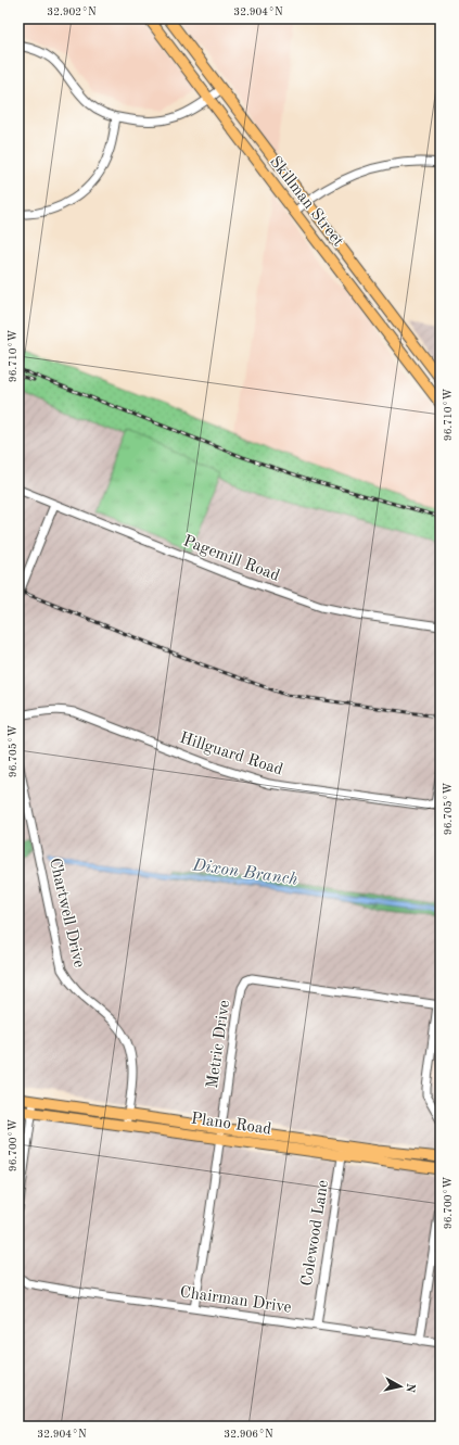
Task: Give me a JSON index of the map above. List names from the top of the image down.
{
  "streets": {
    "main road": ["Skillman Street", "Plano Road"],
    "street": [
      "Pagemill Road",
      "Hillguard Road",
      "Chartwell Drive",
      "Metric Drive",
      "Colewood Lane",
      "Chairman Drive"
    ]
  },
  "crossings": [
    ["Chartwell Drive", "Plano Road"],
    ["Metric Drive", "Plano Road"],
    ["Metric Drive", "Chairman Drive"],
    ["Plano Road", "Colewood Lane"],
    ["Colewood Lane", "Chairman Drive"]
  ],
  "water": ["Dixon Branch"],
  "north": "right",
  "coordinates": [
    "32.902°N",
    "32.904°N",
    "96.710°W",
    "96.705°W",
    "96.700°W",
    "32.906°N"
  ]
}
